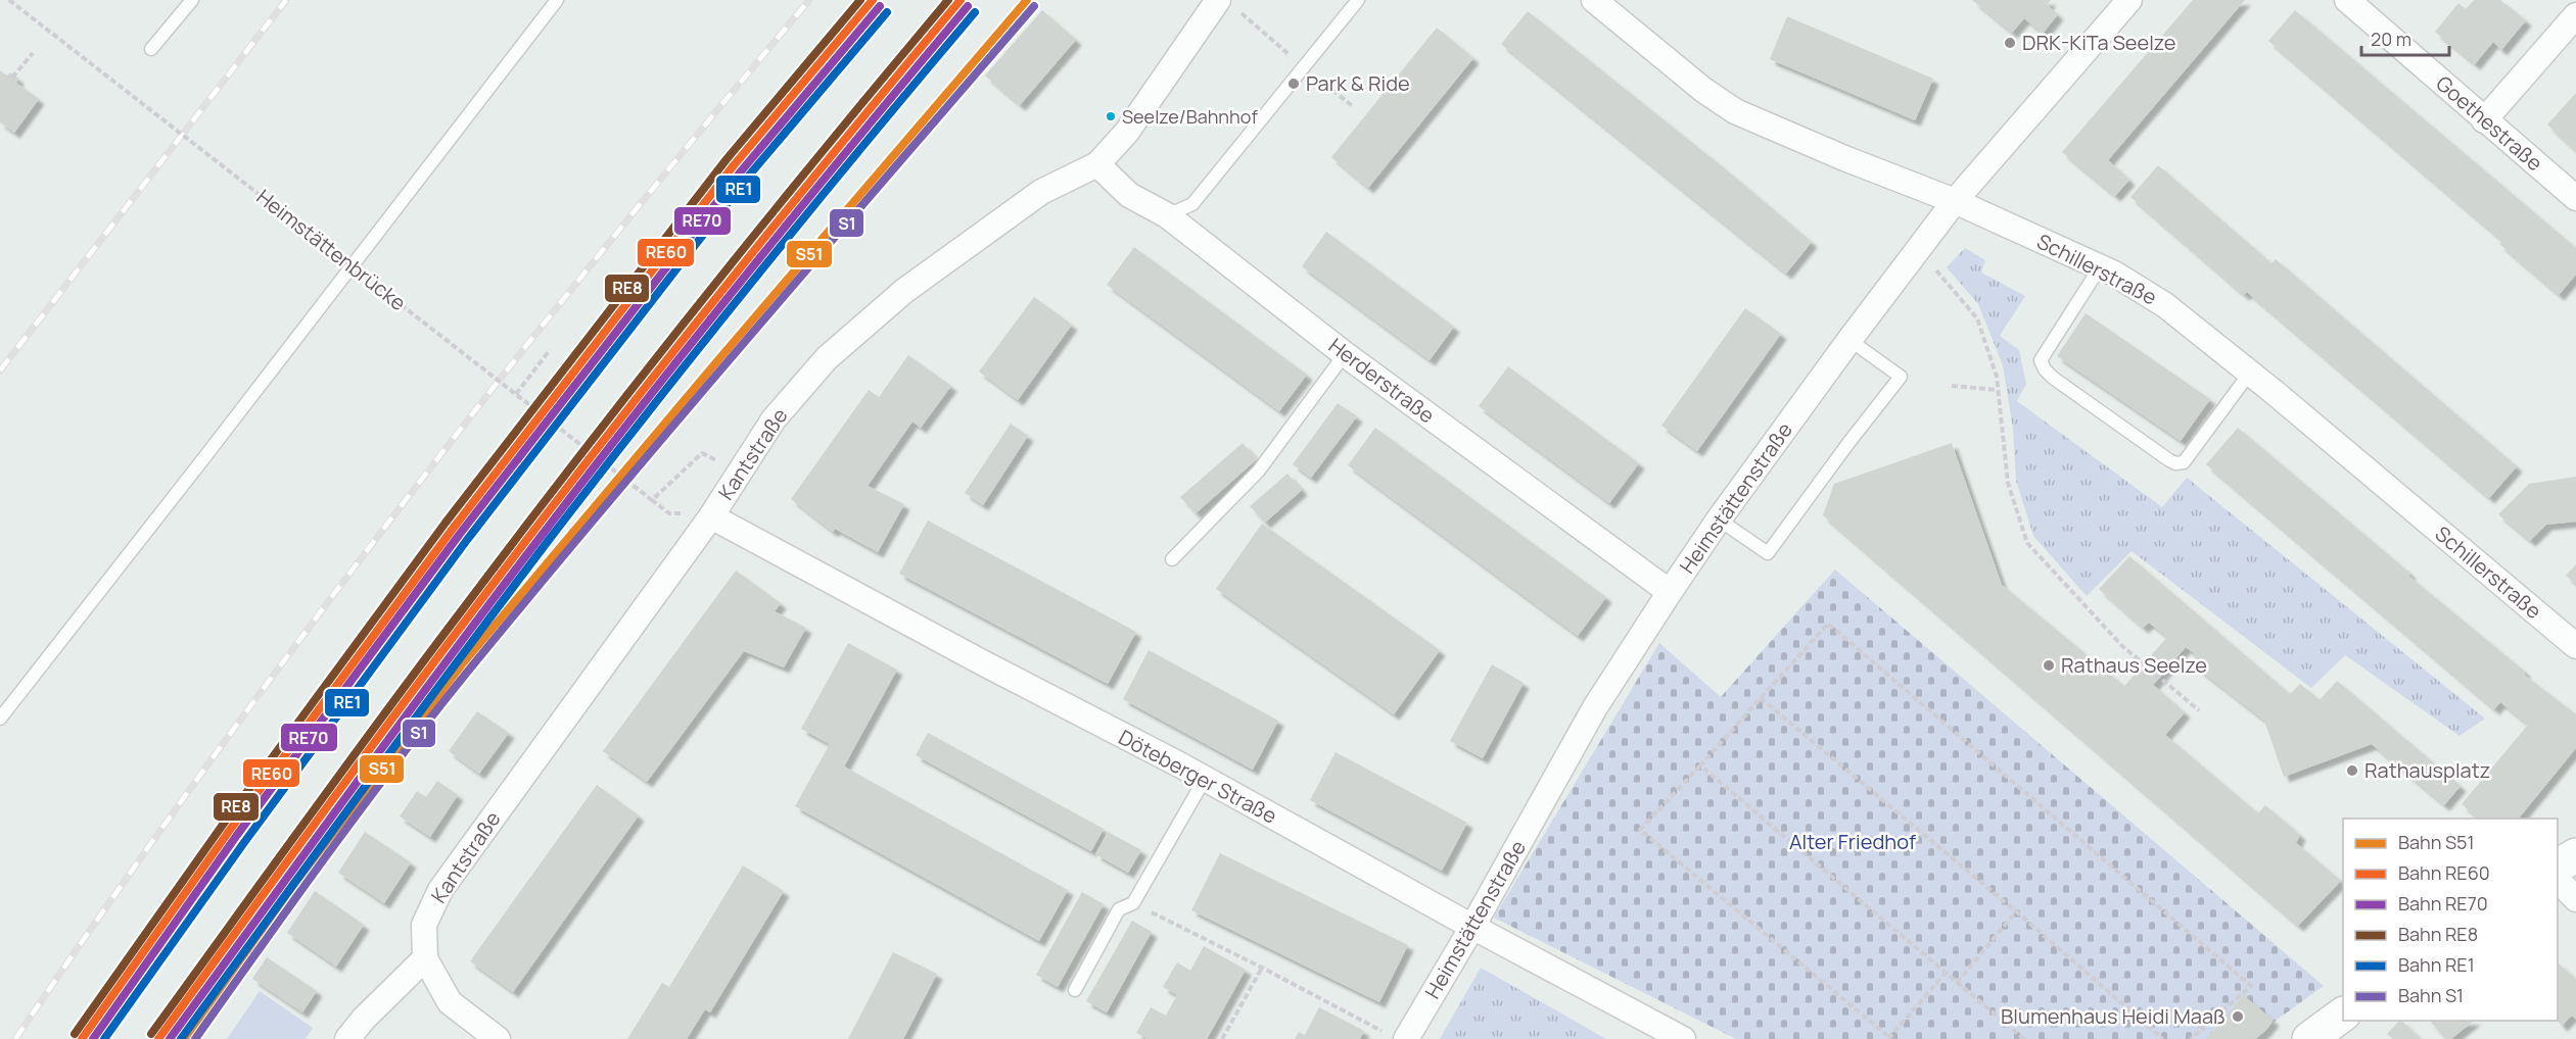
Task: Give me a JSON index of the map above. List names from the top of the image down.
{
  "streets": {
    "street": [
      "Goethestraße",
      "Schillerstraße",
      "Herderstraße",
      "Kantstraße",
      "Heimstättenstraße",
      "Döteberger Straße"
    ],
    "path": ["Heimstättenbrücke"]
  },
  "crossings": [
    ["Schillerstraße", "Heimstättenstraße"],
    ["Herderstraße", "Kantstraße"],
    ["Herderstraße", "Heimstättenstraße"],
    ["Kantstraße", "Döteberger Straße"],
    ["Heimstättenstraße", "Döteberger Straße"]
  ],
  "parks": ["Alter Friedhof"],
  "places": [
    "DRK-KiTa Seelze",
    "Park & Ride",
    "Seelze/Bahnhof",
    "Rathaus Seelze",
    "Rathausplatz",
    "Blumenhaus Heidi Maaß"
  ],
  "lines": [
    "rail line S51",
    "rail line RE60",
    "rail line RE8",
    "rail line RE70",
    "rail line S1",
    "rail line RE1"
  ],
  "legend": [
    "Bahn S51",
    "Bahn RE60",
    "Bahn RE70",
    "Bahn RE8",
    "Bahn RE1",
    "Bahn S1"
  ],
  "scale_bar": "20 m"
}
